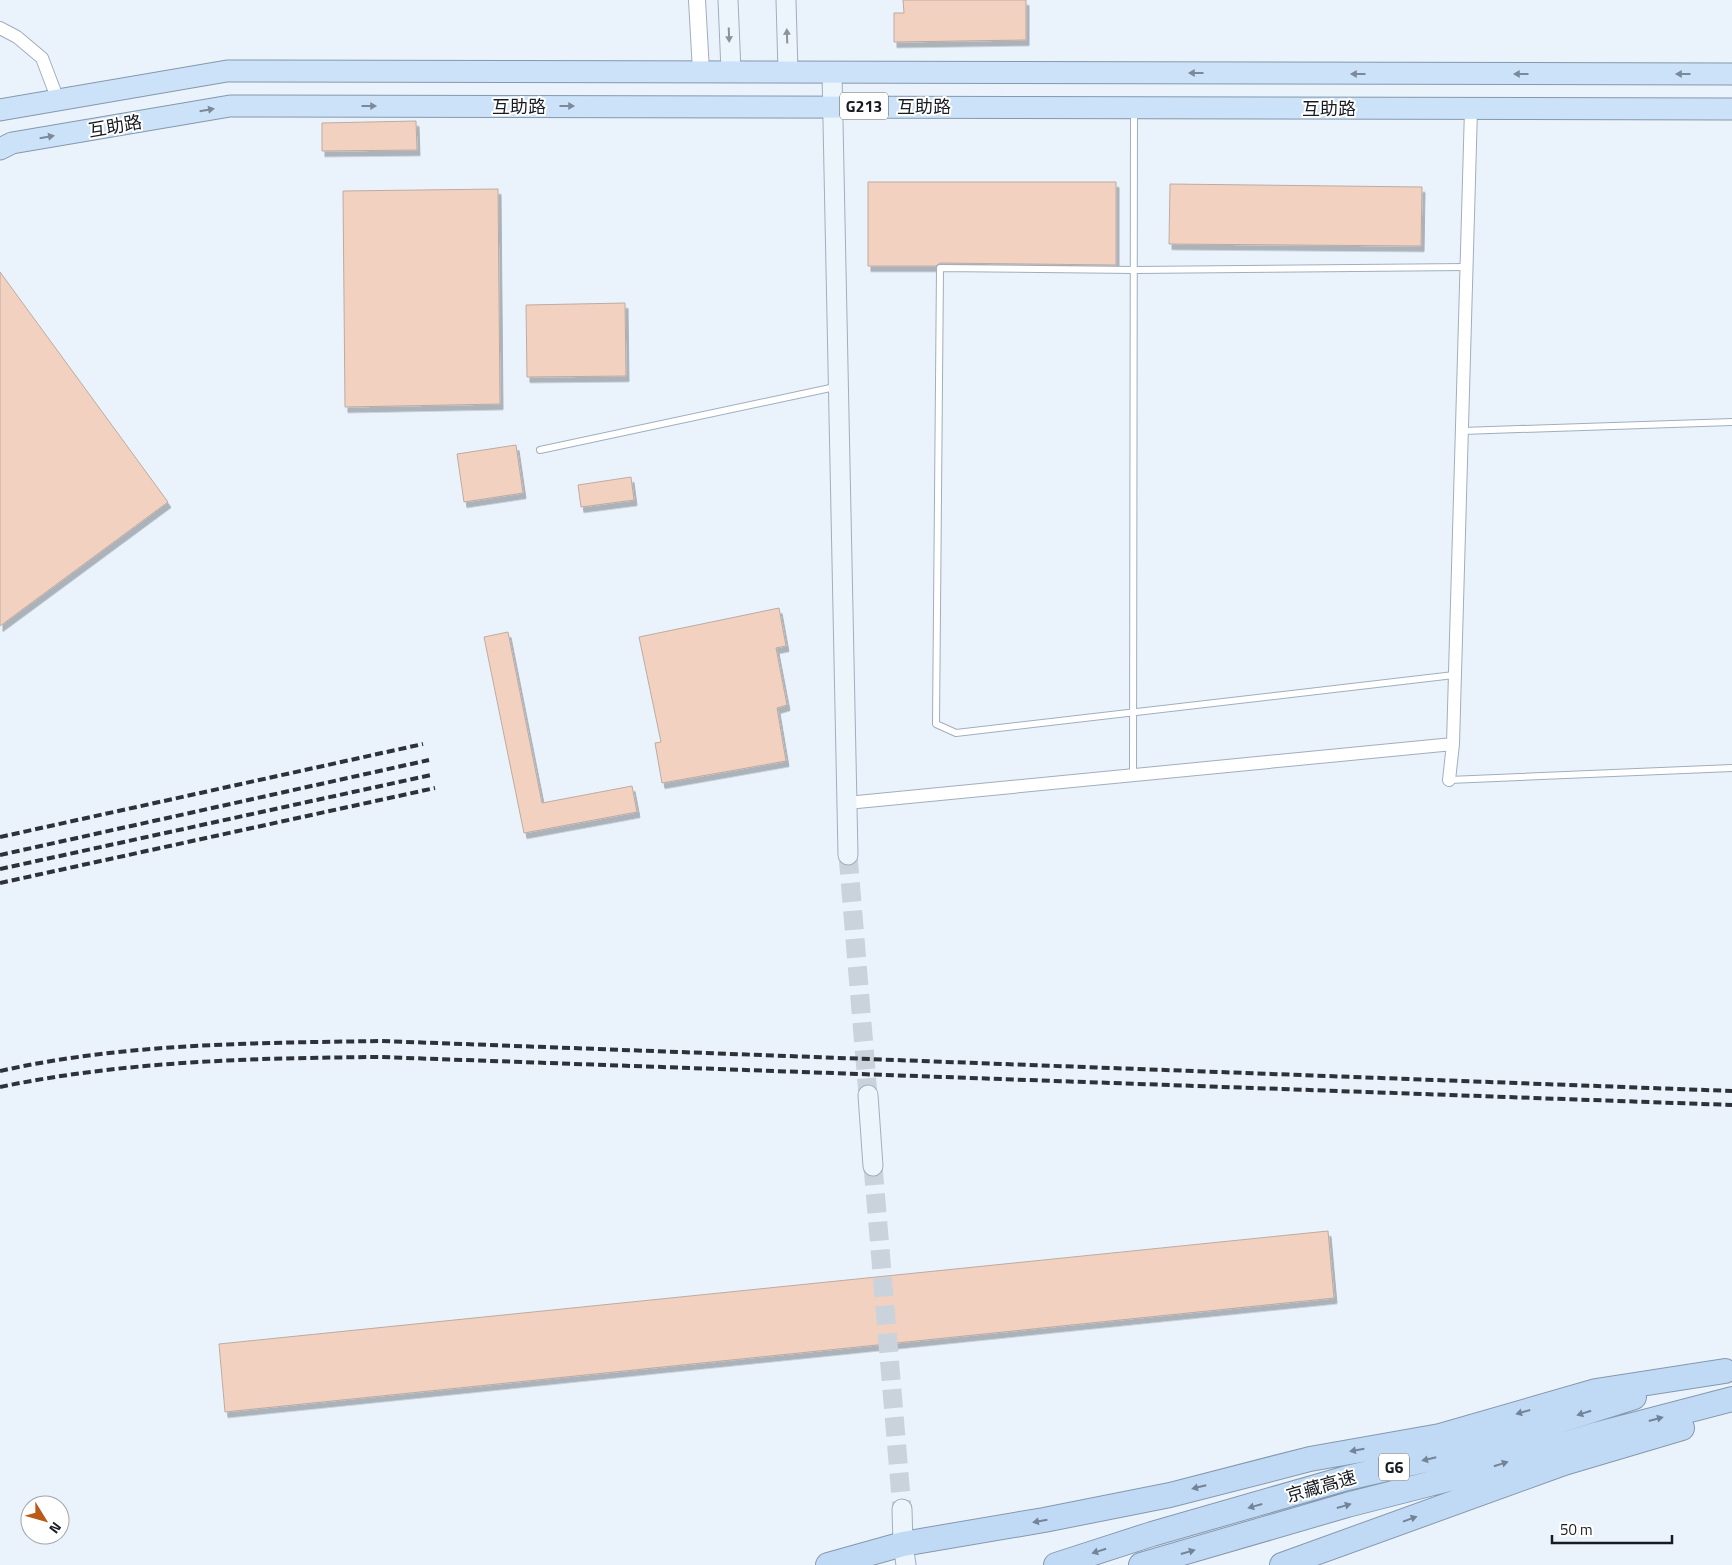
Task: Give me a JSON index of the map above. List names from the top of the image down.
{
  "streets": {
    "highway": [
      "互助路",
      "G213",
      "G6",
      "京藏高速"
    ]
  },
  "scale_bar": "50 m",
  "north": "bottom right"
}
